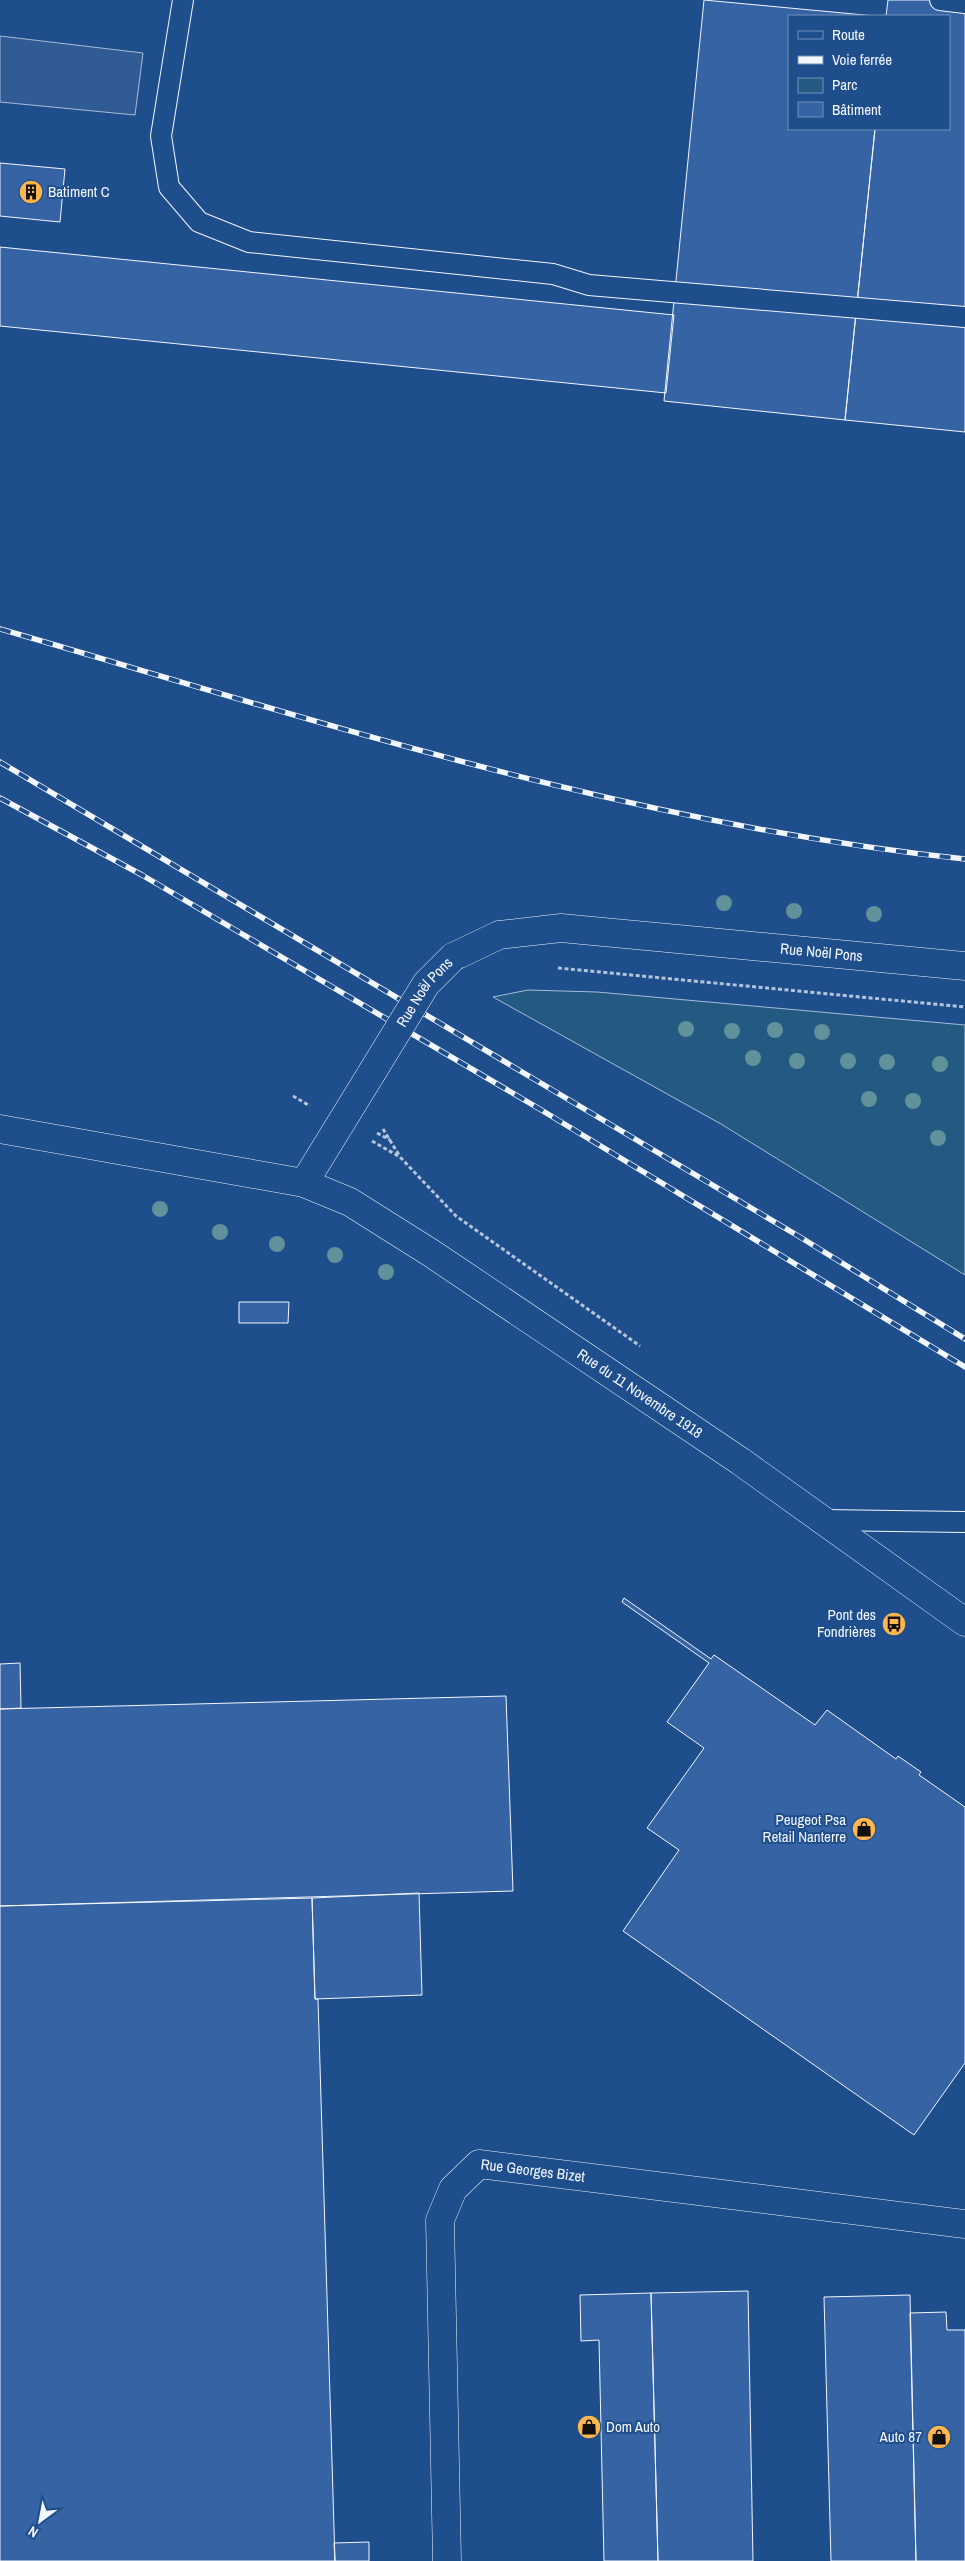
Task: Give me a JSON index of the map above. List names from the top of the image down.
{
  "streets": {
    "street": ["Rue Noël Pons", "Rue du 11 Novembre 1918", "Rue Georges Bizet"]
  },
  "crossings": [
    ["Rue Noël Pons", "Rue du 11 Novembre 1918"]
  ],
  "places": {
    "building": ["Batiment C"],
    "bus stop": ["Pont des Fondrières"],
    "shop": ["Peugeot Psa Retail Nanterre", "Dom Auto", "Auto 87"]
  },
  "legend": [
    "Route",
    "Voie ferrée",
    "Parc",
    "Bâtiment"
  ],
  "north": "bottom left"
}
